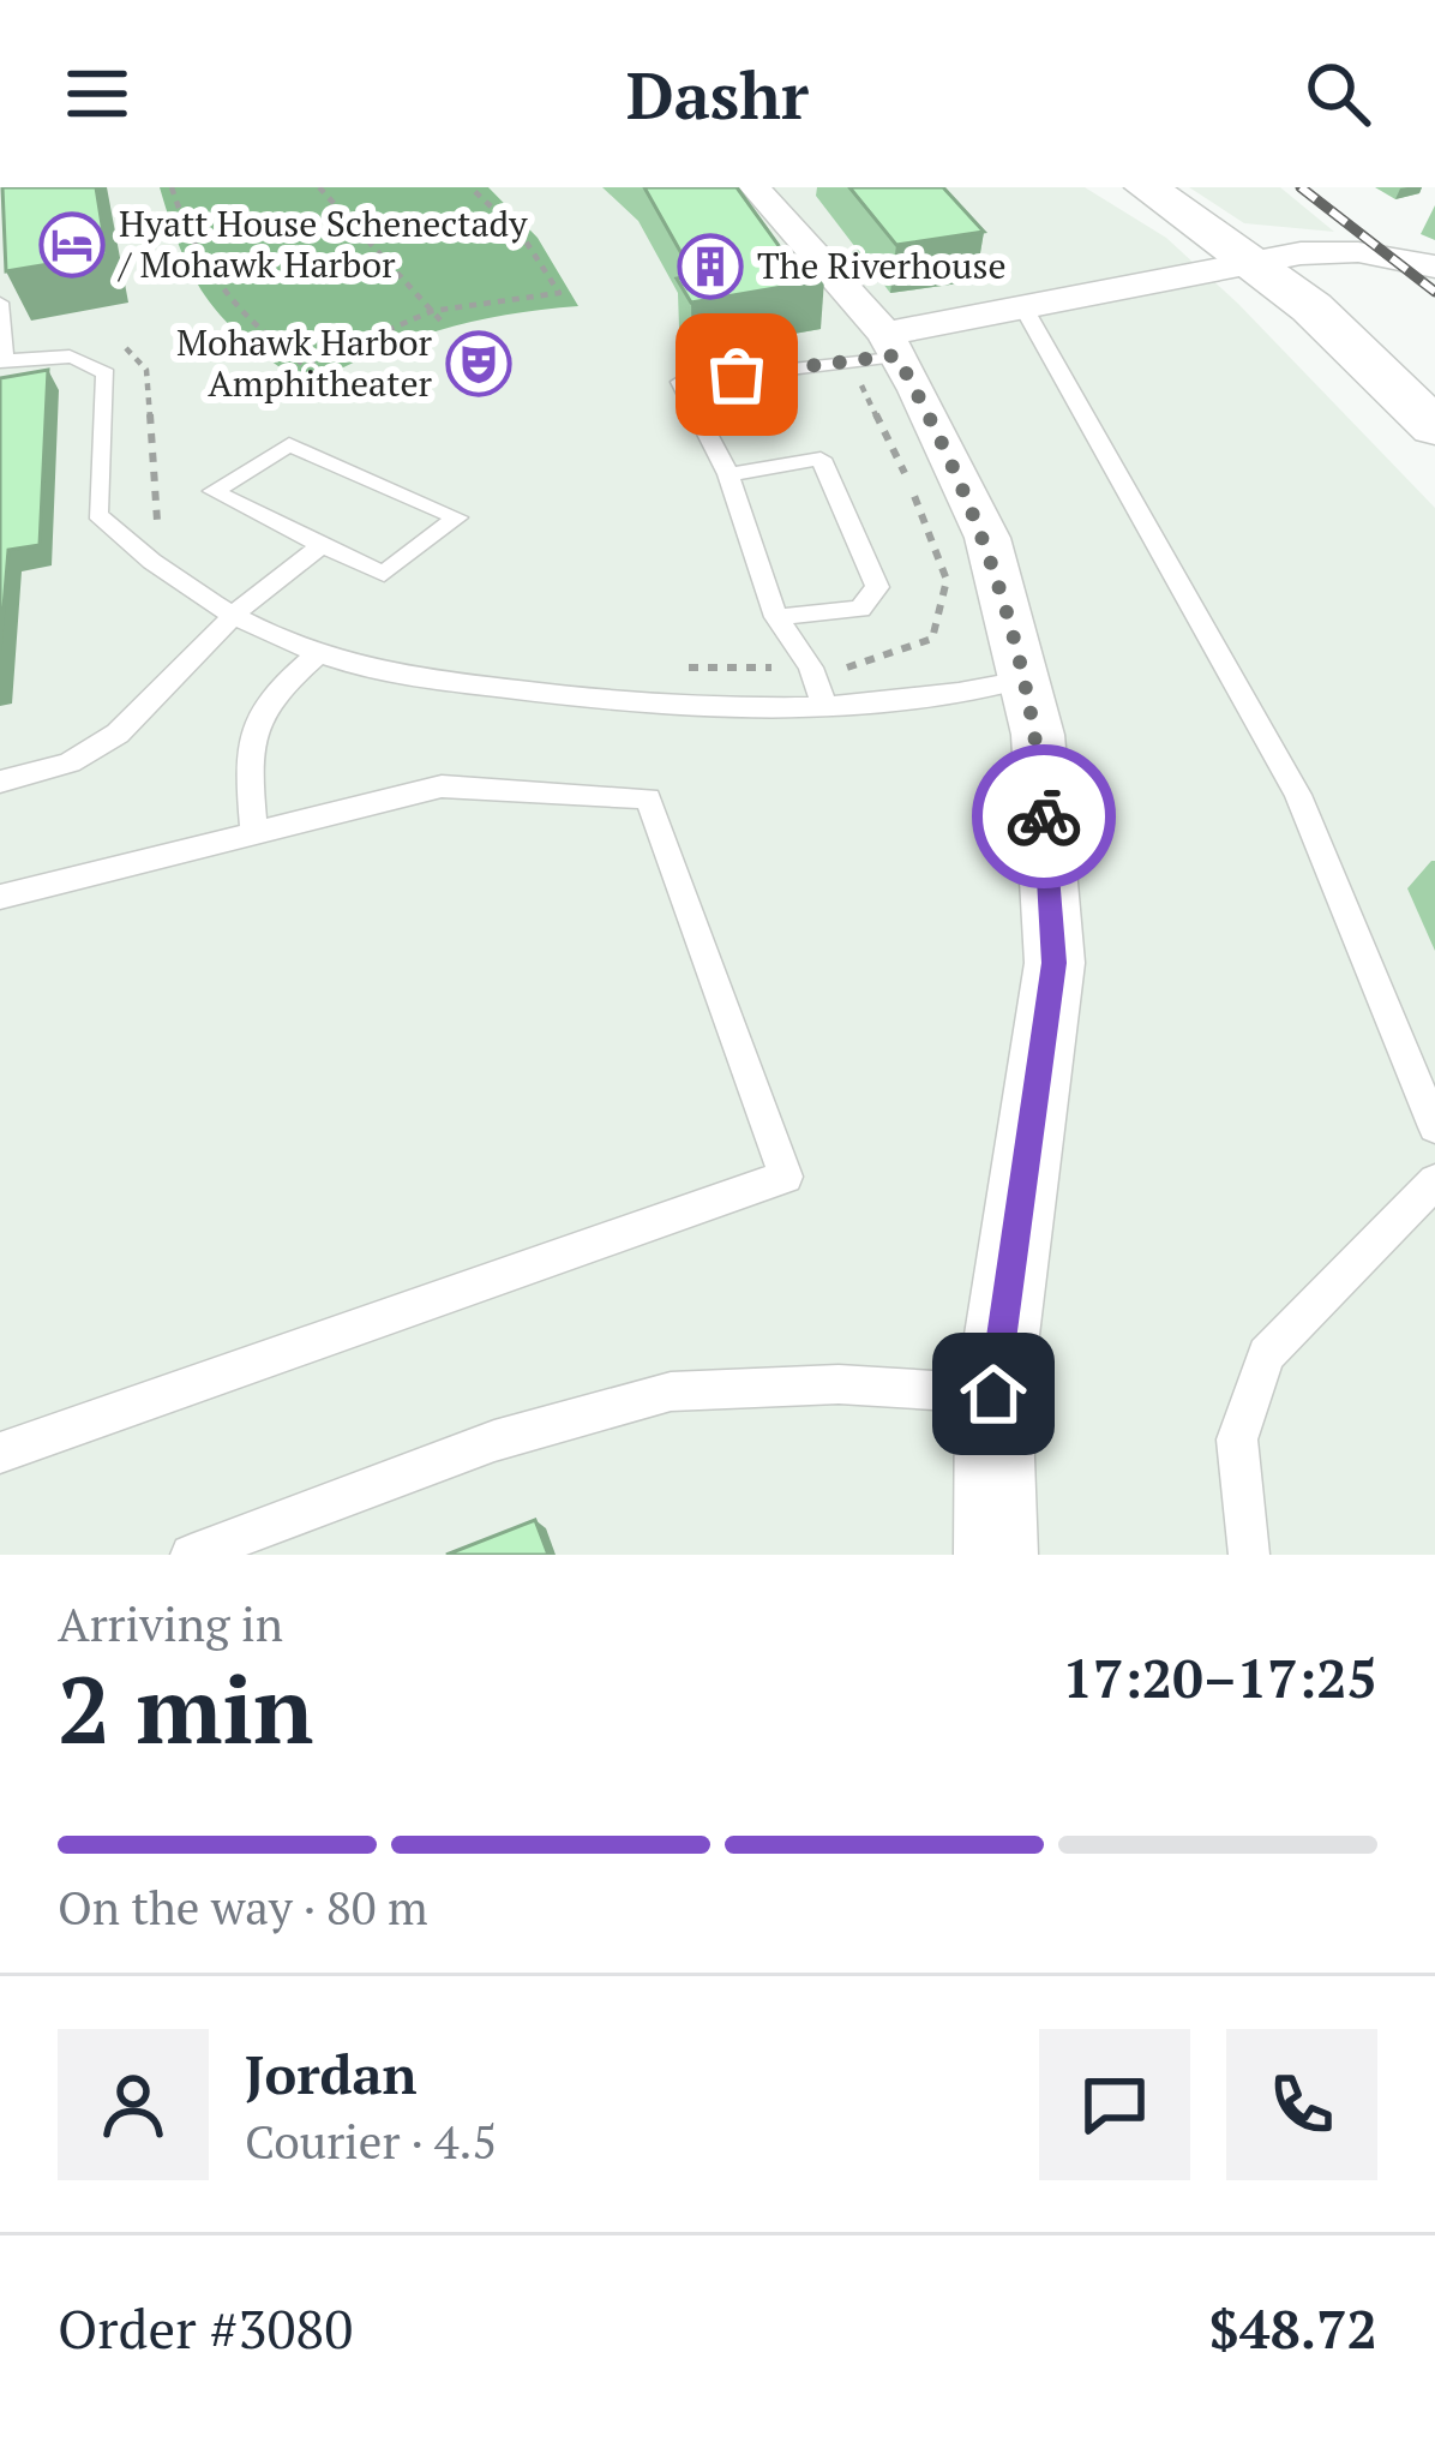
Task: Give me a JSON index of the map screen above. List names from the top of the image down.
{
  "places": {
    "hotel": ["Hyatt House Schenectady / Mohawk Harbor"],
    "building": ["The Riverhouse"],
    "theatre": ["Mohawk Harbor Amphitheater"]
  },
  "page": {
    "header": "Dashr",
    "heading": ["2 min", "Arriving in", "17:20–17:25"],
    "panel": [
      "Jordan",
      "Courier · 4.5",
      "Order #3080",
      "$48.72"
    ],
    "bar": "On the way · 80 m"
  }
}
